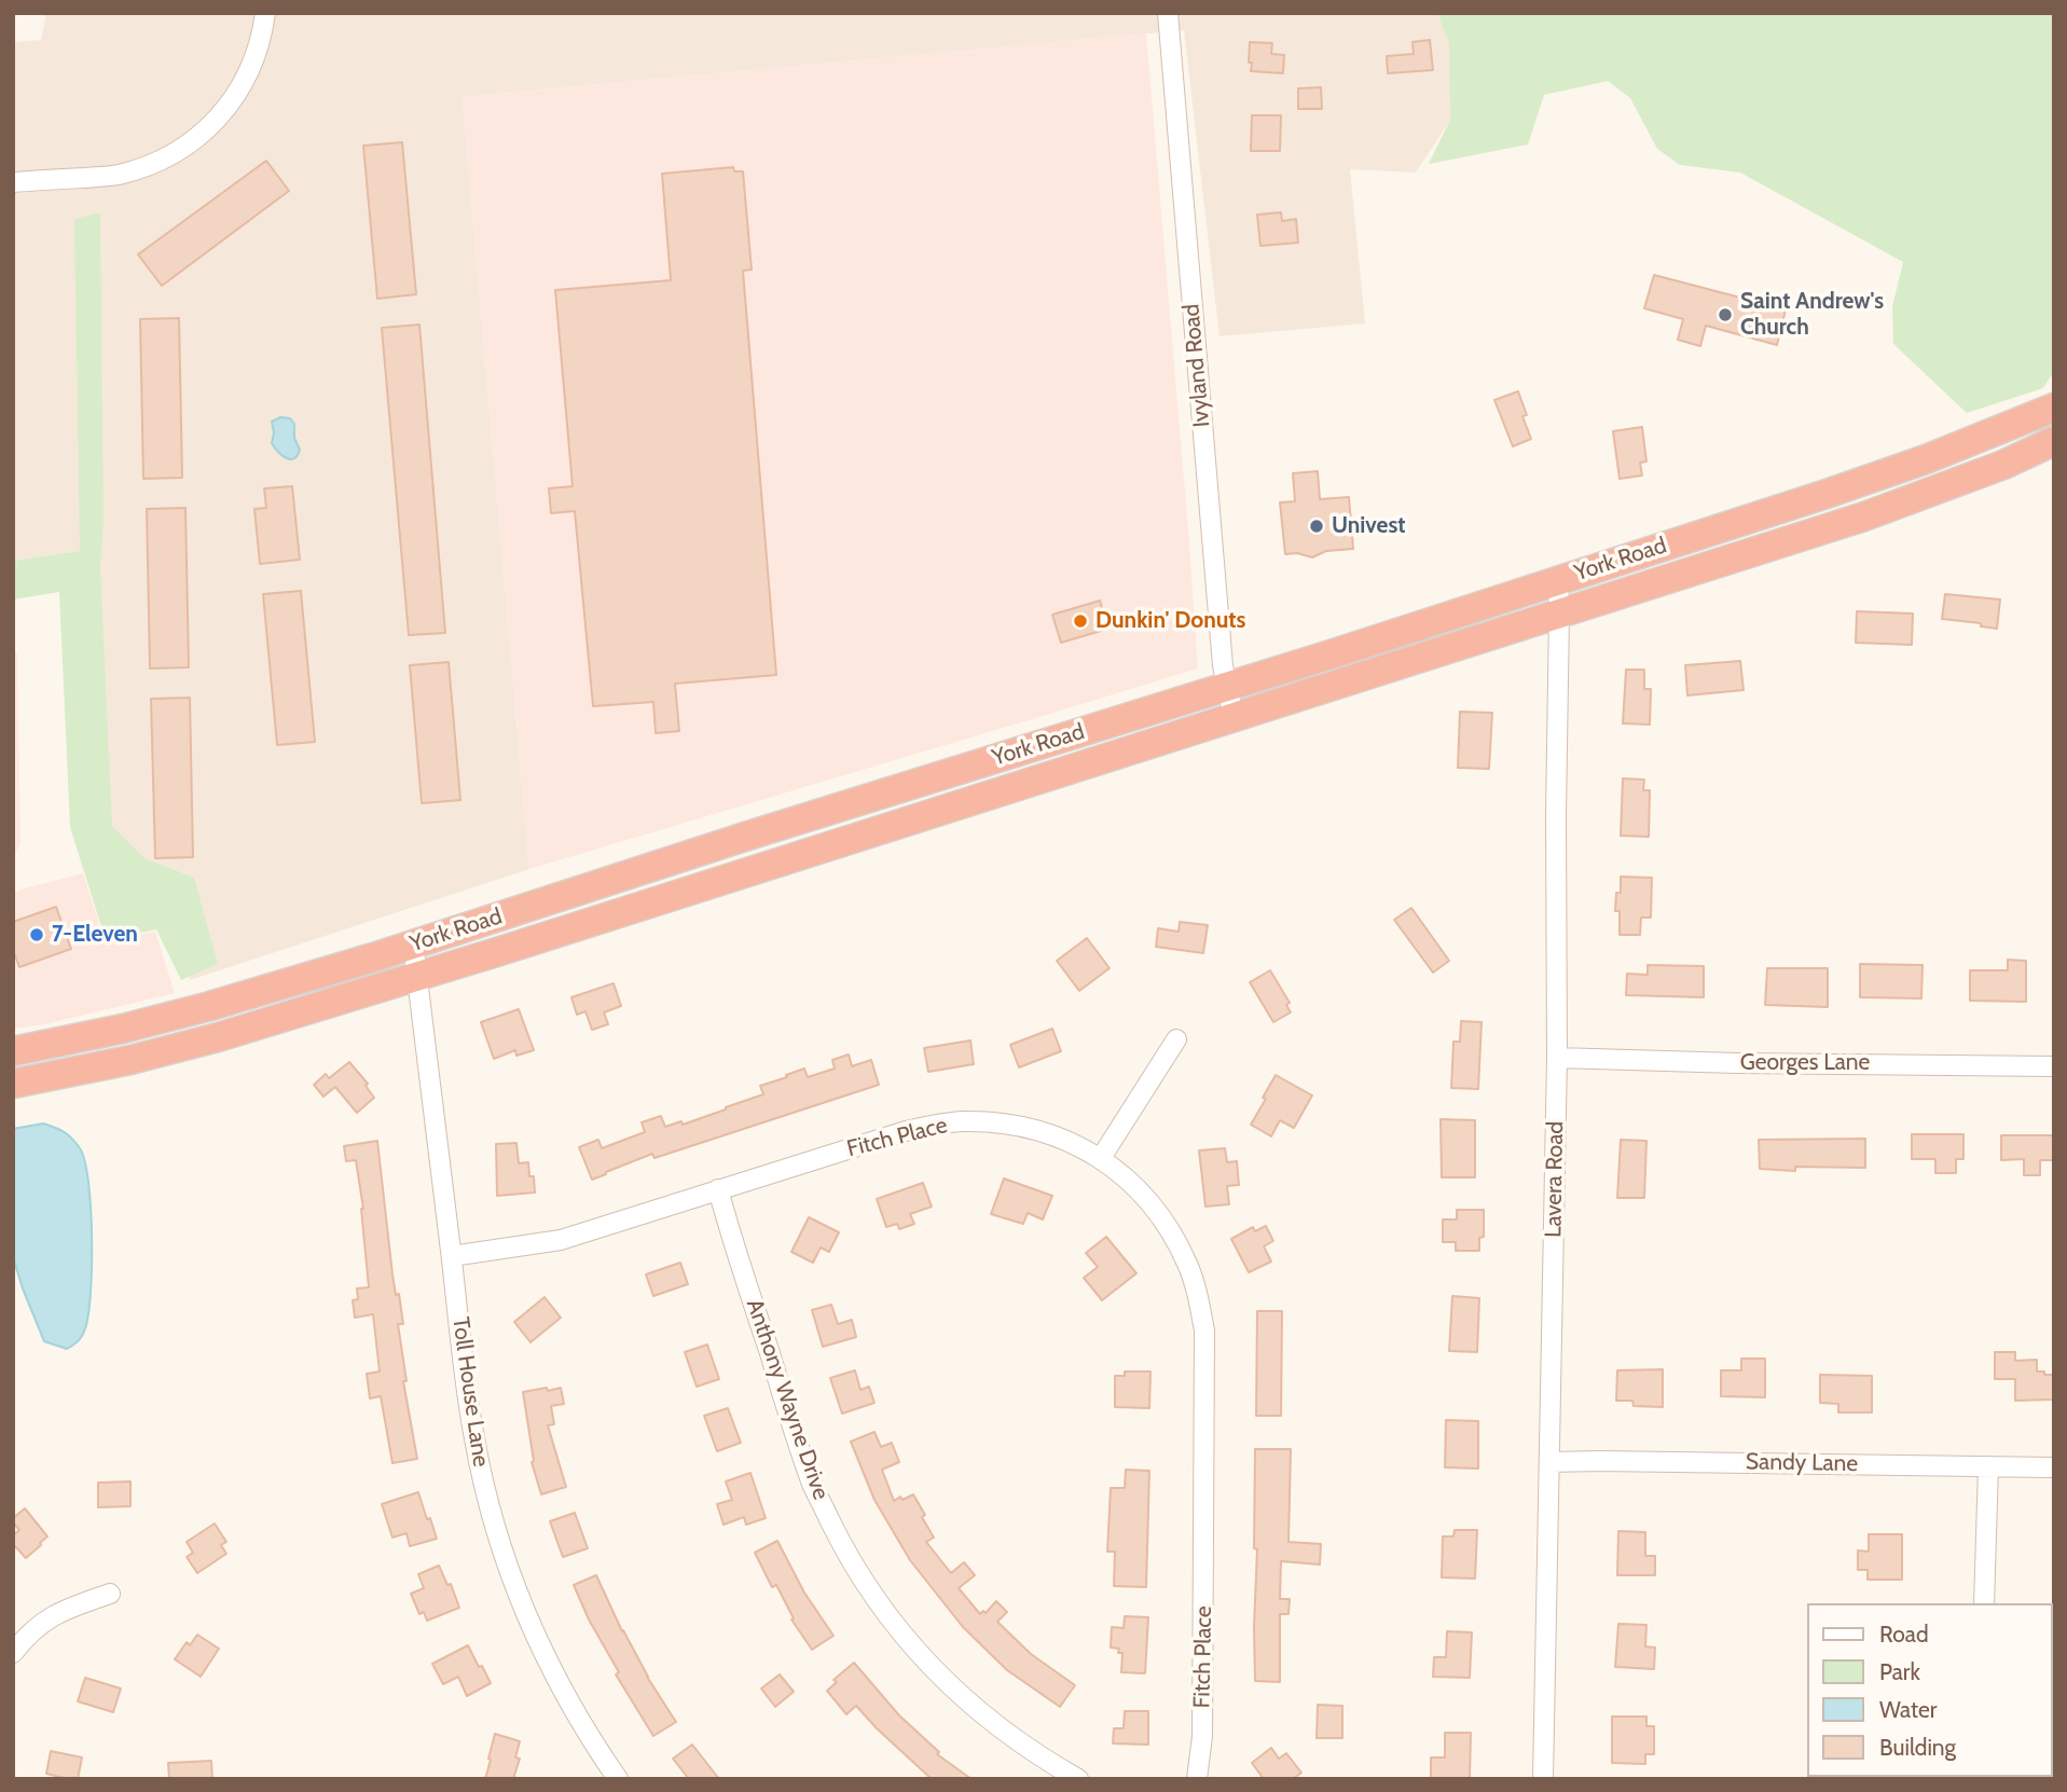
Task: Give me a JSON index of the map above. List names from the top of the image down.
{
  "streets": {
    "highway": ["York Road"],
    "street": [
      "Ivyland Road",
      "Georges Lane",
      "Fitch Place",
      "Lavera Road",
      "Toll House Lane",
      "Anthony Wayne Drive",
      "Sandy Lane"
    ]
  },
  "crossings": [
    ["Ivyland Road", "York Road"],
    ["York Road", "Lavera Road"],
    ["York Road", "Toll House Lane"],
    ["Georges Lane", "Lavera Road"],
    ["Fitch Place", "Toll House Lane"],
    ["Fitch Place", "Anthony Wayne Drive"],
    ["Lavera Road", "Sandy Lane"]
  ],
  "places": [
    "Saint Andrew's Church",
    "Univest",
    "Dunkin' Donuts",
    "7-Eleven"
  ],
  "legend": [
    "Road",
    "Park",
    "Water",
    "Building"
  ]
}
